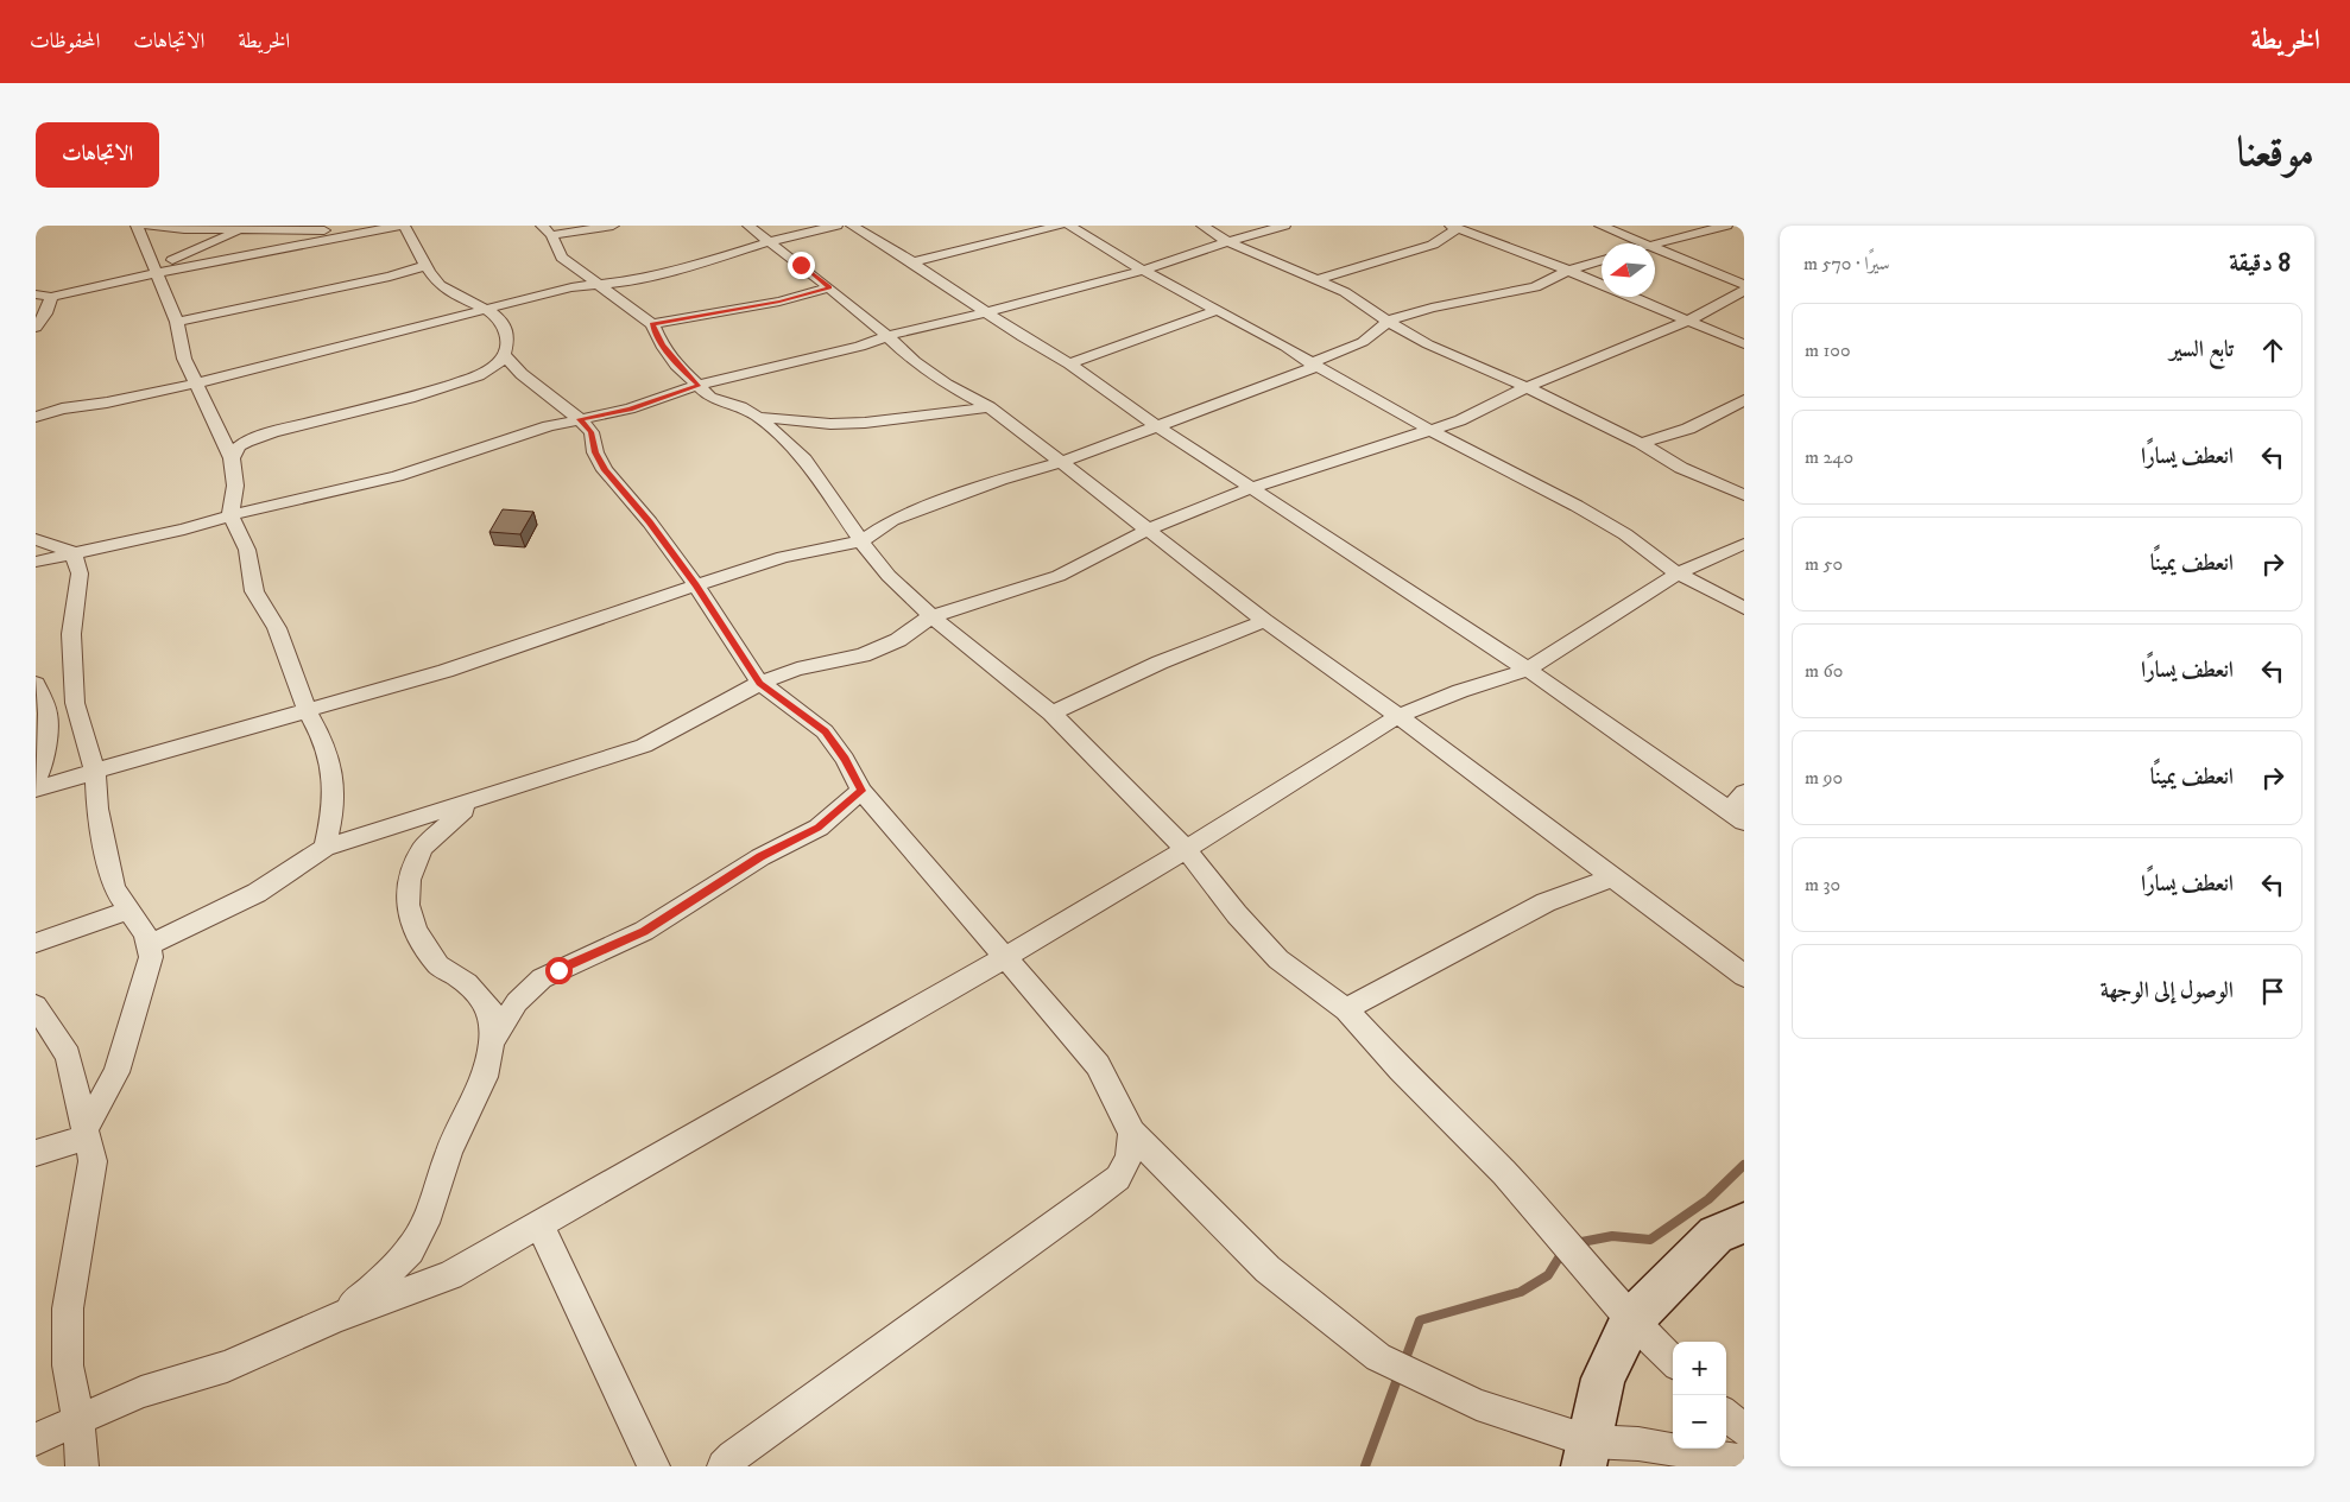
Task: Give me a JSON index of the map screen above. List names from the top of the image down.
{
  "north": "left",
  "page": {
    "header": "الخريطة",
    "nav": ["الخريطة", "الاتجاهات", "المحفوظات"],
    "title": "موقعنا",
    "buttons": "الاتجاهات",
    "heading": ["8 دقيقة", "سيرًا · 570 m"],
    "list": [
      ["تابع السير", "100 m"],
      ["انعطف يسارًا", "240 m"],
      ["انعطف يمينًا", "50 m"],
      ["انعطف يسارًا", "60 m"],
      ["انعطف يمينًا", "90 m"],
      ["انعطف يسارًا", "30 m"],
      "الوصول إلى الوجهة"
    ],
    "map_buttons": ["+", "−"]
  }
}
